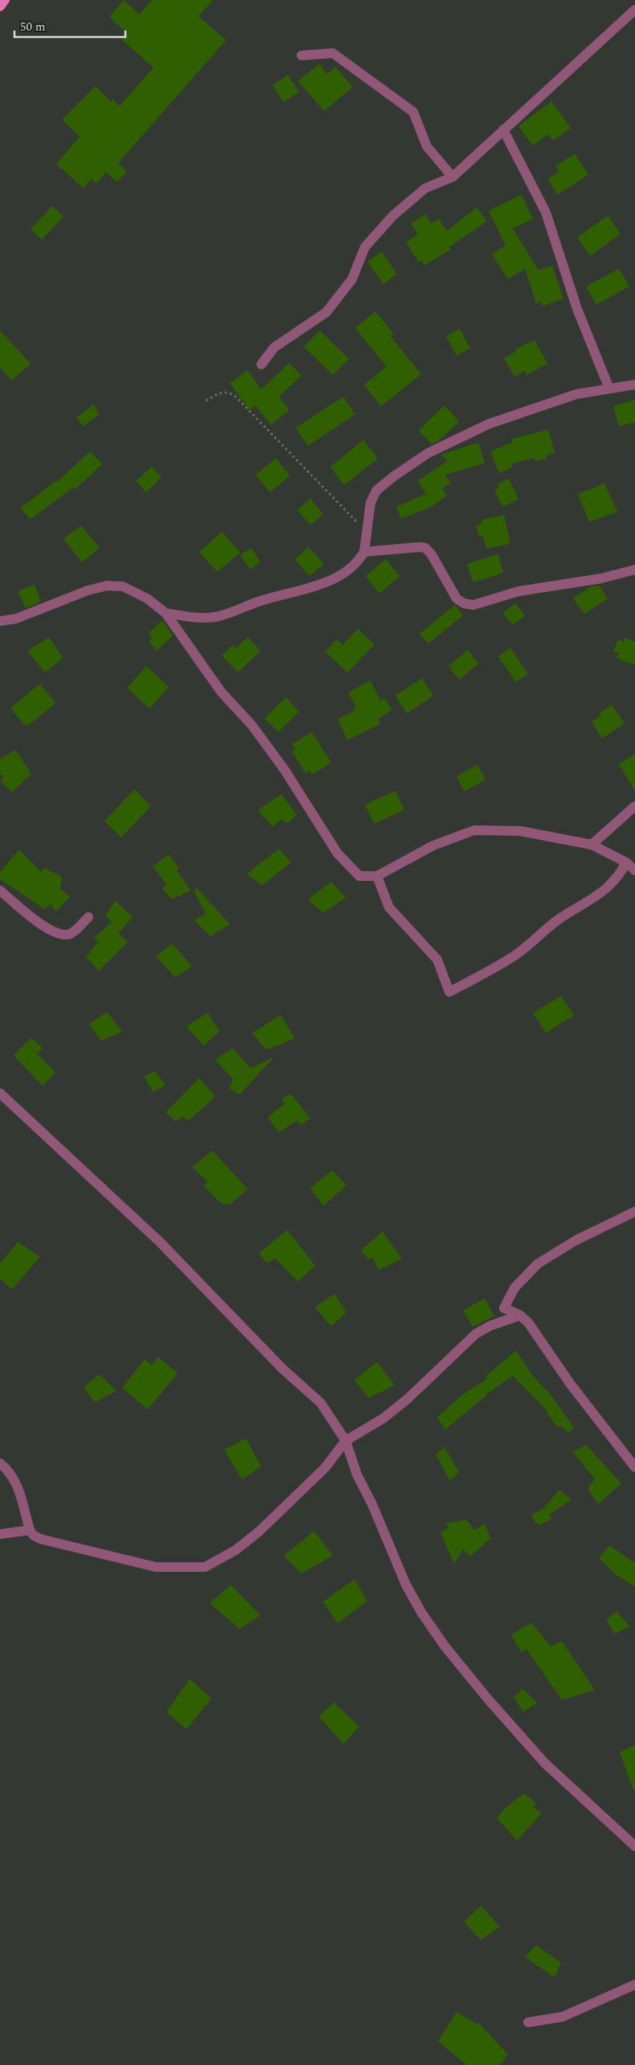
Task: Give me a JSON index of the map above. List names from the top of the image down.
{
  "scale_bar": "50 m"
}
